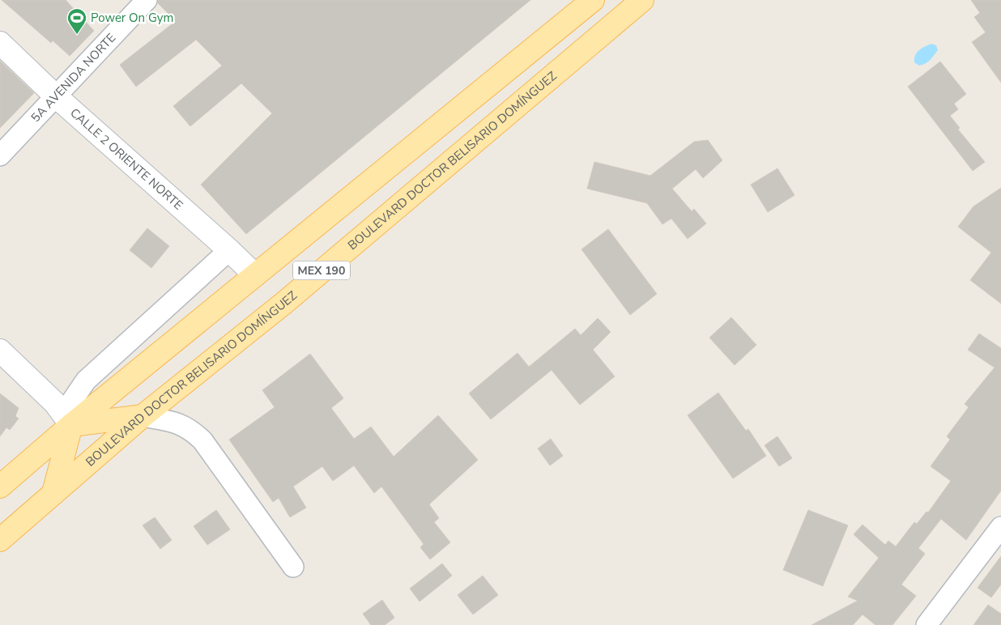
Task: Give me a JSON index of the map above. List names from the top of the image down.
{
  "streets": {
    "main road": ["CALLE 2 ORIENTE NORTE", "BOULEVARD DOCTOR BELISARIO DOMÍNGUEZ", "MEX 190"],
    "street": ["5A AVENIDA NORTE"]
  },
  "crossings": [
    ["5A AVENIDA NORTE", "CALLE 2 ORIENTE NORTE"],
    ["CALLE 2 ORIENTE NORTE", "MEX 190"]
  ],
  "places": {
    "sports": ["Power On Gym"]
  }
}
